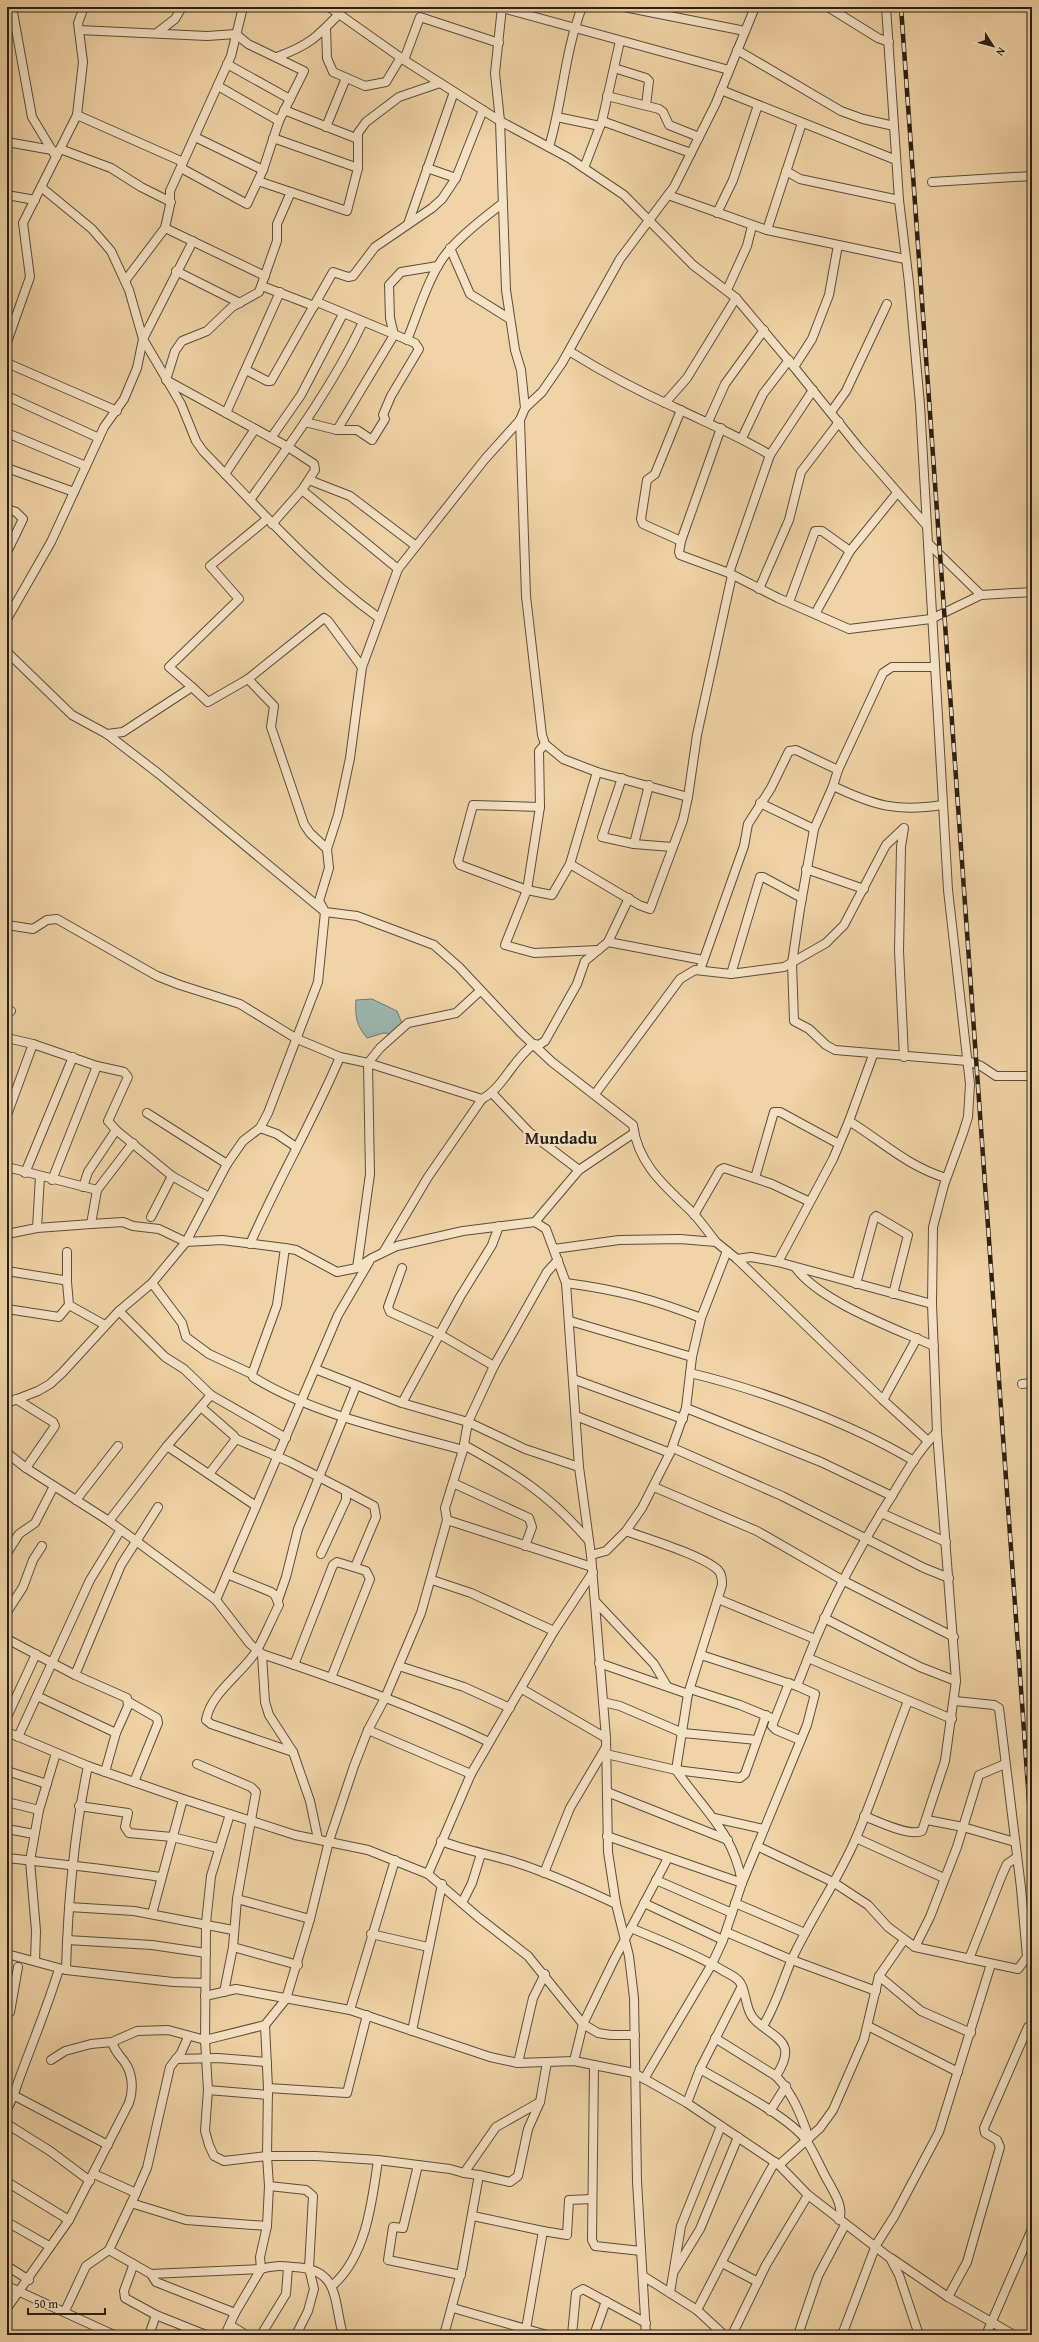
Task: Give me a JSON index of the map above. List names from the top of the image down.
{
  "districts": ["Mundadu"],
  "scale_bar": "50 m",
  "north": "bottom right"
}
